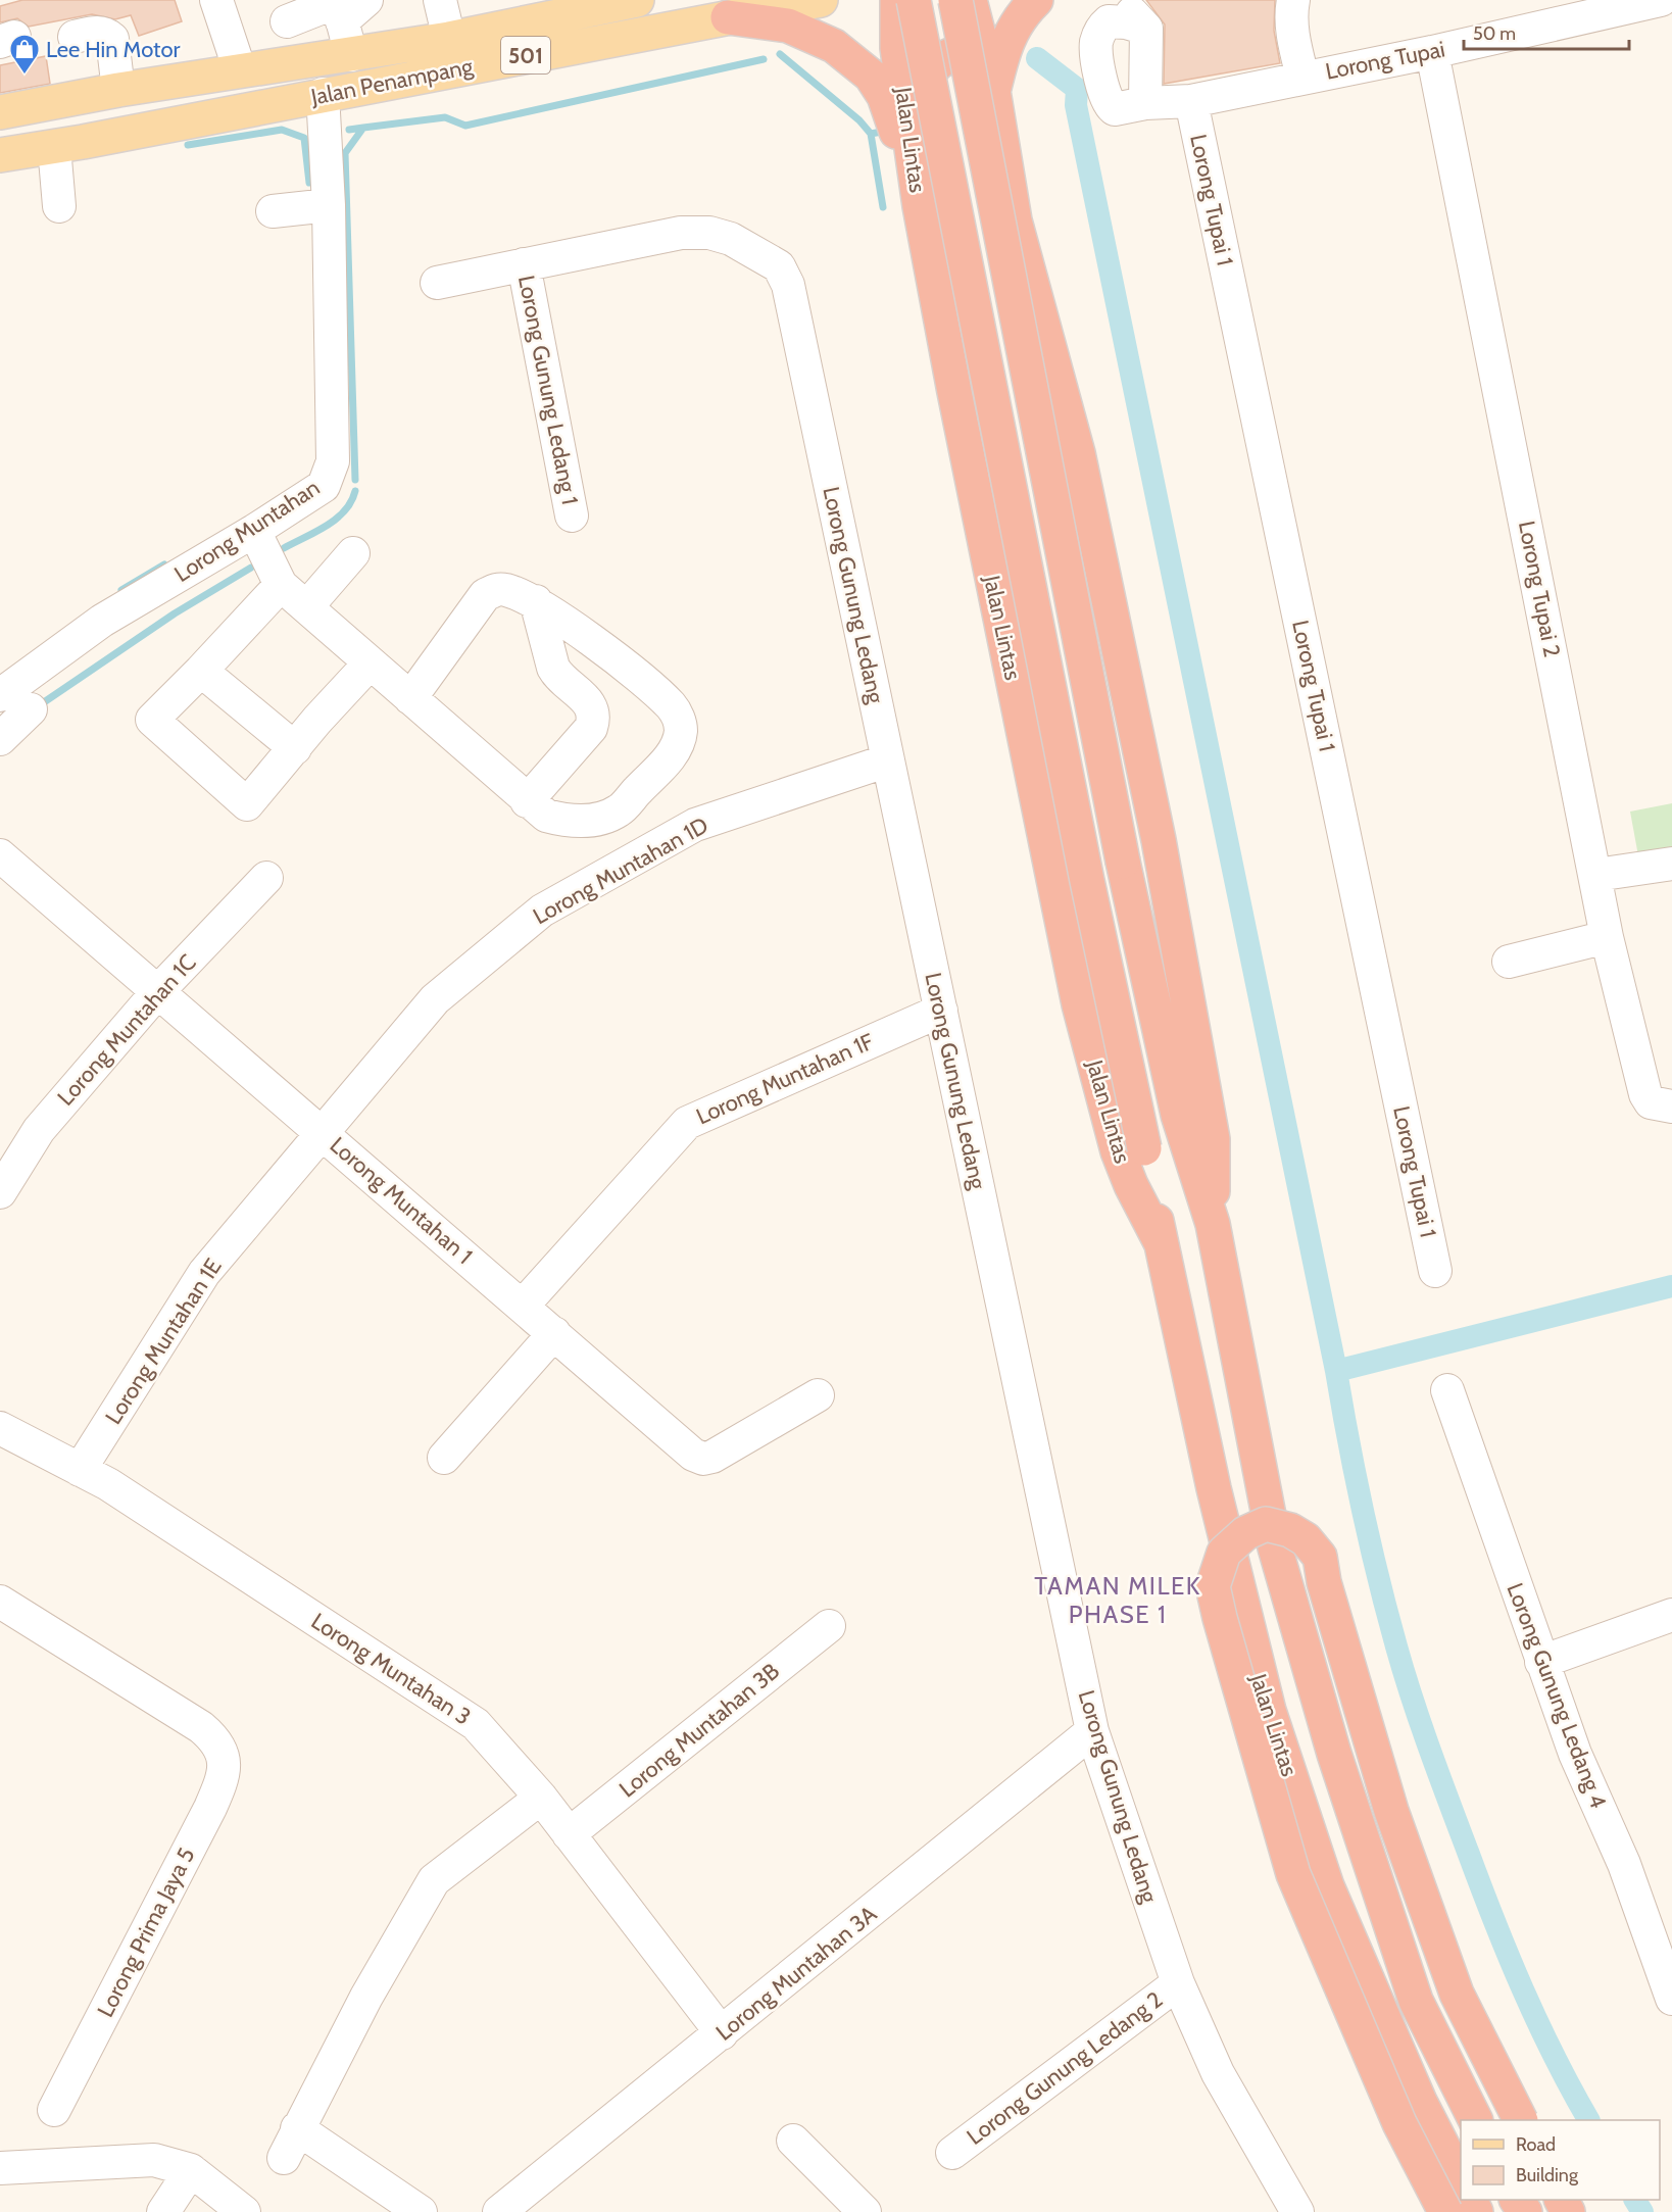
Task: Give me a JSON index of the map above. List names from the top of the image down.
{
  "streets": {
    "highway": ["Jalan Lintas"],
    "main road": ["501", "Jalan Penampang"],
    "street": [
      "Lorong Tupai",
      "Lorong Tupai 1",
      "Lorong Gunung Ledang 1",
      "Lorong Muntahan",
      "Lorong Tupai 2",
      "Lorong Gunung Ledang",
      "Lorong Muntahan 1D",
      "Lorong Muntahan 1C",
      "Lorong Muntahan 1F",
      "Lorong Muntahan 1",
      "Lorong Muntahan 1E",
      "Lorong Muntahan 3",
      "Lorong Gunung Ledang 4",
      "Lorong Muntahan 3B",
      "Lorong Prima Jaya 5",
      "Lorong Muntahan 3A",
      "Lorong Gunung Ledang 2"
    ]
  },
  "crossings": [
    ["Lorong Tupai", "Lorong Tupai 1"],
    ["Lorong Tupai", "Lorong Tupai 2"],
    ["Jalan Penampang", "Lorong Muntahan"],
    ["Lorong Gunung Ledang 1", "Lorong Gunung Ledang"],
    ["Lorong Gunung Ledang", "Lorong Muntahan 1D"],
    ["Lorong Gunung Ledang", "Lorong Muntahan 1F"],
    ["Lorong Gunung Ledang", "Lorong Muntahan 3A"],
    ["Lorong Gunung Ledang", "Lorong Gunung Ledang 2"],
    ["Lorong Muntahan 1D", "Lorong Muntahan 1"],
    ["Lorong Muntahan 1D", "Lorong Muntahan 1E"],
    ["Lorong Muntahan 1C", "Lorong Muntahan 1"],
    ["Lorong Muntahan 1F", "Lorong Muntahan 1"],
    ["Lorong Muntahan 1", "Lorong Muntahan 1E"],
    ["Lorong Muntahan 1E", "Lorong Muntahan 3"],
    ["Lorong Muntahan 3", "Lorong Muntahan 3B"],
    ["Lorong Muntahan 3", "Lorong Muntahan 3A"]
  ],
  "districts": ["TAMAN MILEK PHASE 1"],
  "places": {
    "shop": ["Lee Hin Motor"]
  },
  "legend": ["Road", "Building"],
  "scale_bar": "50 m"
}
